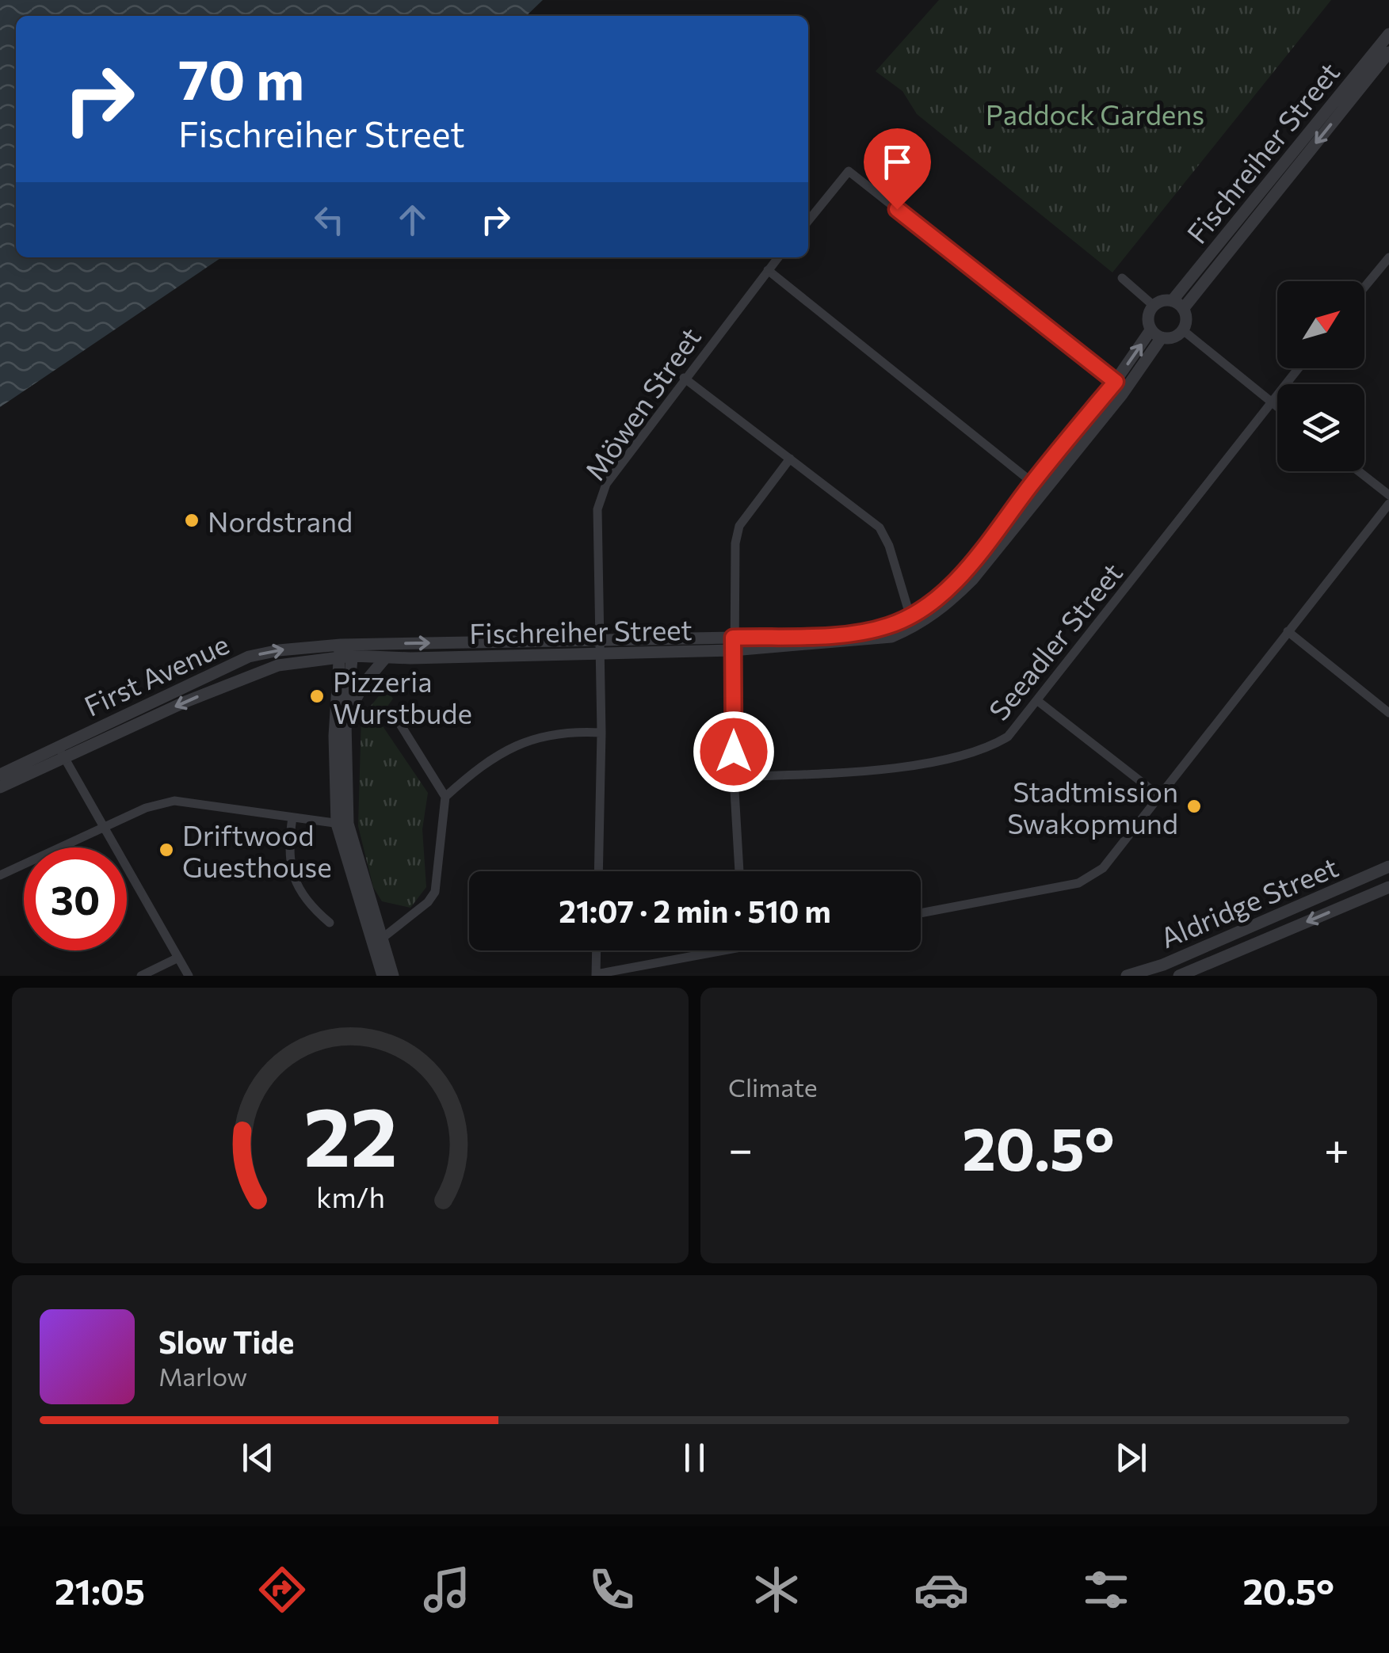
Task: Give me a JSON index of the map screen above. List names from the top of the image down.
{
  "streets": {
    "street": [
      "Fischreiher Street",
      "Möwen Street",
      "Seeadler Street",
      "First Avenue",
      "Aldridge Street"
    ]
  },
  "crossings": [
    ["Fischreiher Street", "Möwen Street"],
    ["Fischreiher Street", "First Avenue"]
  ],
  "parks": ["Paddock Gardens"],
  "places": [
    "Nordstrand",
    "Pizzeria Wurstbude",
    "Stadtmission Swakopmund",
    "Driftwood Guesthouse"
  ],
  "north": "top right",
  "page": {
    "turn": ["70 m", "Fischreiher Street"],
    "limit": "30",
    "trip": "21:07 · 2 min · 510 m",
    "tile": "Climate",
    "heat": ["−", "20.5°", "+"],
    "song": ["Slow Tide", "Marlow"],
    "tabs": ["21:05", "20.5°"],
    "gauge": ["22", "km/h"]
  }
}
